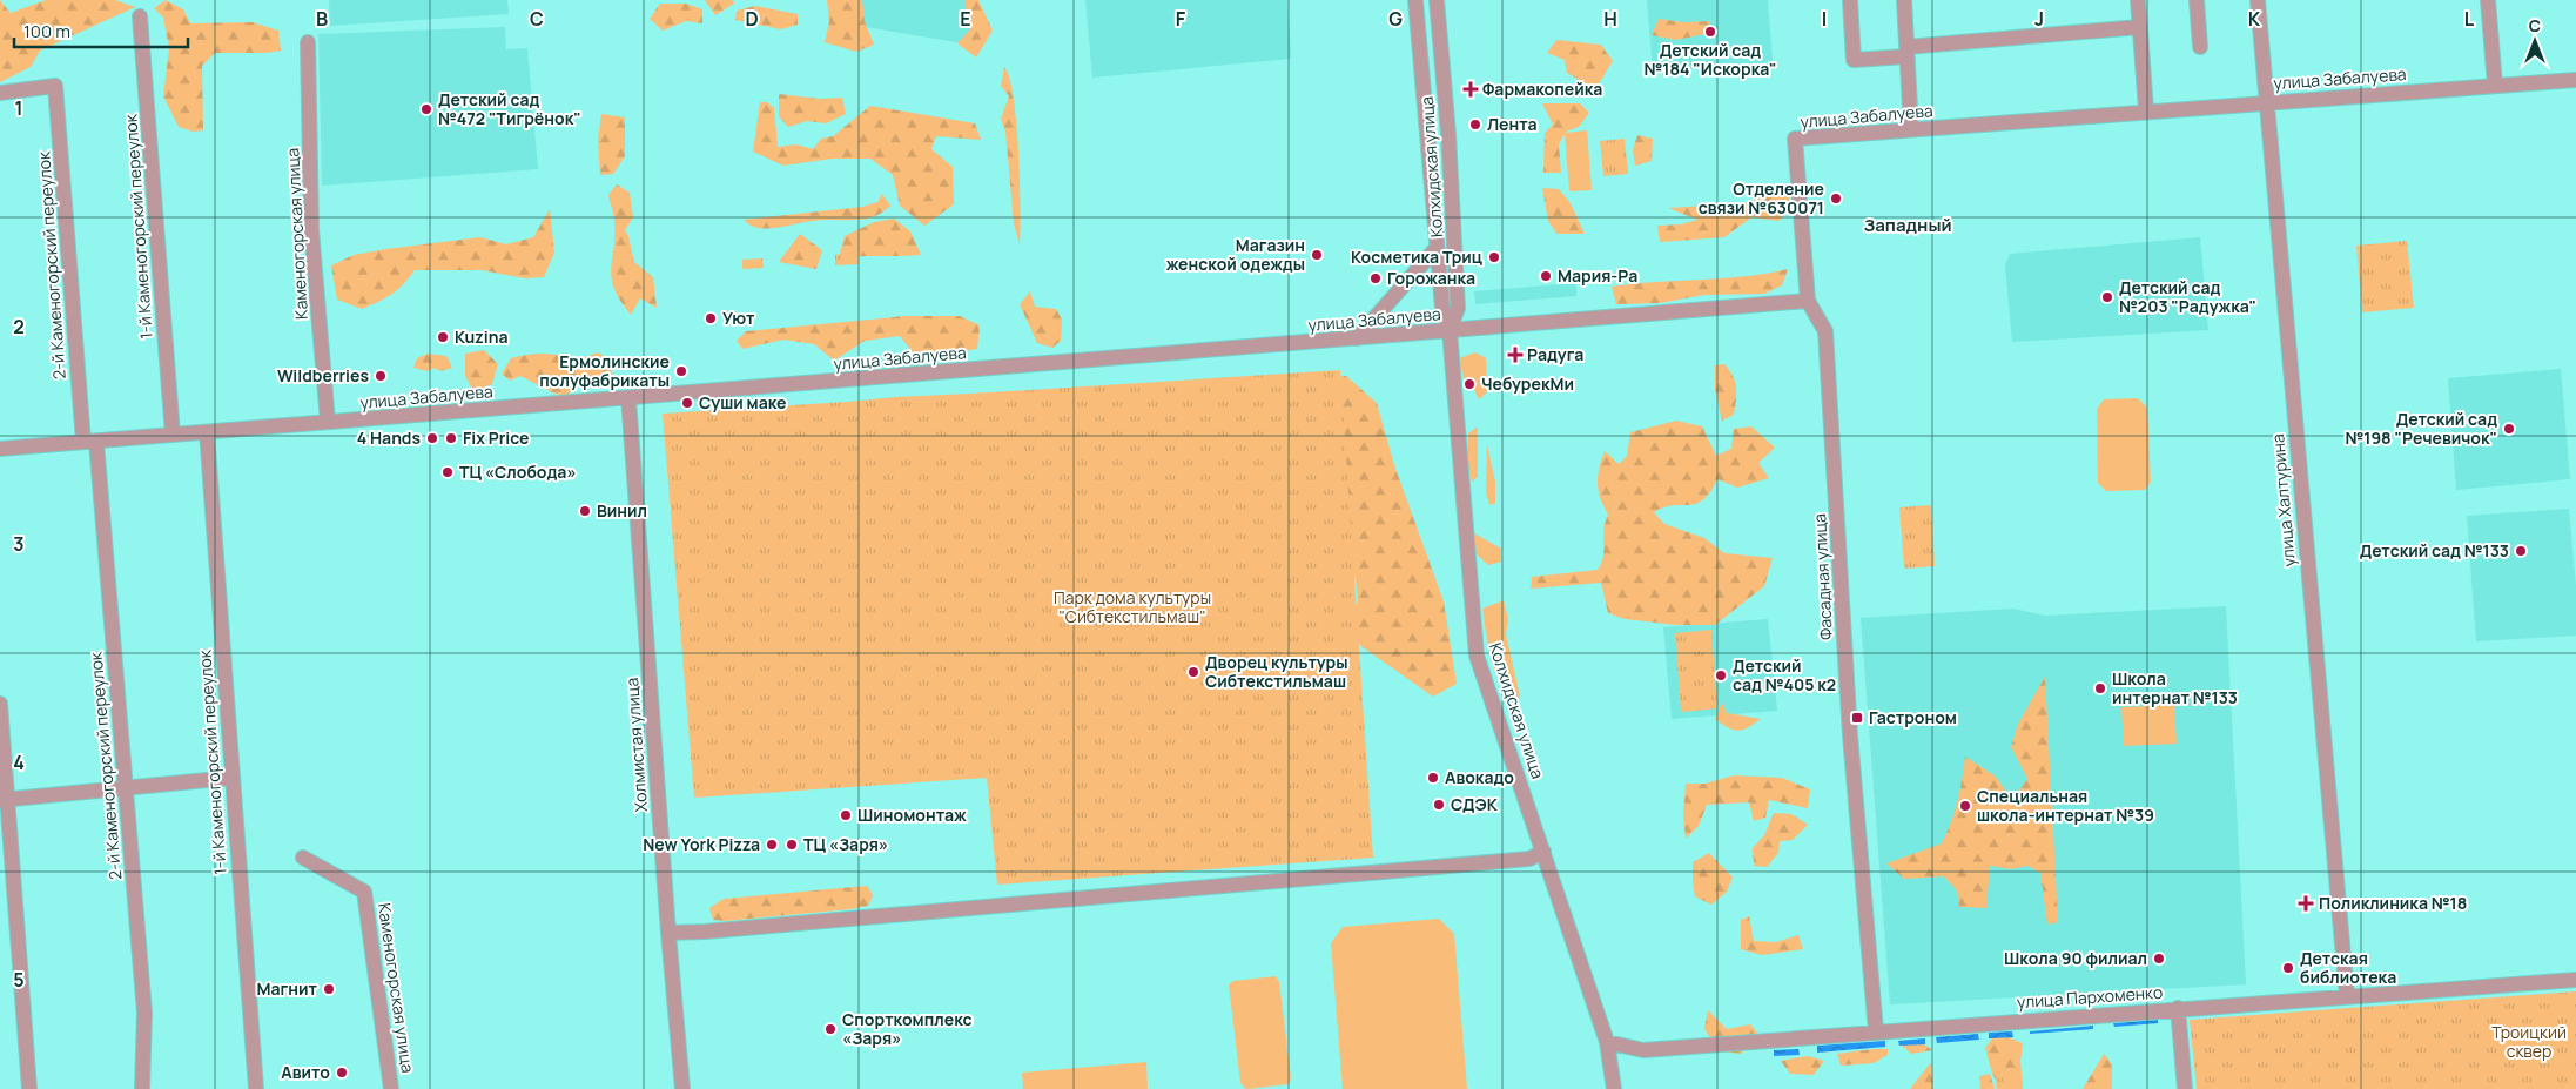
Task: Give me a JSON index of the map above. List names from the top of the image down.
{
  "streets": {
    "street": [
      "улица Забалуева",
      "Колхидская улица",
      "1-й Каменогорский переулок",
      "Каменогорская улица",
      "2-й Каменогорский переулок",
      "улица Халтурина",
      "Фасадная улица",
      "Холмистая улица",
      "улица Пархоменко"
    ]
  },
  "crossings": [
    ["улица Забалуева", "Колхидская улица"],
    ["улица Забалуева", "1-й Каменогорский переулок"],
    ["улица Забалуева", "Каменогорская улица"],
    ["улица Забалуева", "2-й Каменогорский переулок"],
    ["улица Забалуева", "улица Халтурина"],
    ["улица Забалуева", "Фасадная улица"],
    ["улица Забалуева", "Холмистая улица"],
    ["Колхидская улица", "улица Пархоменко"],
    ["улица Халтурина", "улица Пархоменко"],
    ["Фасадная улица", "улица Пархоменко"]
  ],
  "districts": ["Западный"],
  "parks": ["Парк дома культуры \"Сибтекстильмаш\"", "Троицкий сквер"],
  "places": {
    "other": [
      "Детский сад №184 \"Искорка\"",
      "Детский сад №472 \"Тигрёнок\"",
      "Лента",
      "Отделение связи №630071",
      "Магазин женской одежды",
      "Косметика Триц",
      "Мария-Ра",
      "Горожанка",
      "Детский сад №203 \"Радужка\"",
      "Уют",
      "Kuzina",
      "Ермолинские полуфабрикаты",
      "Wildberries",
      "ЧебурекМи",
      "Суши маке",
      "Детский сад №198 \"Речевичок\"",
      "4 Hands",
      "Fix Price",
      "ТЦ «Слобода»",
      "Винил",
      "Детский сад №133",
      "Дворец культуры Сибтекстильмаш",
      "Детский сад №405 к2",
      "Школа интернат №133",
      "Авокадо",
      "СДЭК",
      "Специальная школа-интернат №39",
      "Шиномонтаж",
      "New York Pizza",
      "ТЦ «Заря»",
      "Школа 90 филиал",
      "Детская библиотека",
      "Магнит",
      "Спорткомплекс «Заря»",
      "Авито"
    ],
    "health": ["Фармакопейка", "Радуга", "Поликлиника №18"],
    "transit": ["Гастроном"]
  },
  "scale_bar": "100 m",
  "north": "top",
  "grid": {
    "columns": [
      "B",
      "C",
      "D",
      "E",
      "F",
      "G",
      "H",
      "I",
      "J",
      "K",
      "L"
    ],
    "rows": [
      "1",
      "2",
      "3",
      "4",
      "5"
    ]
  }
}
